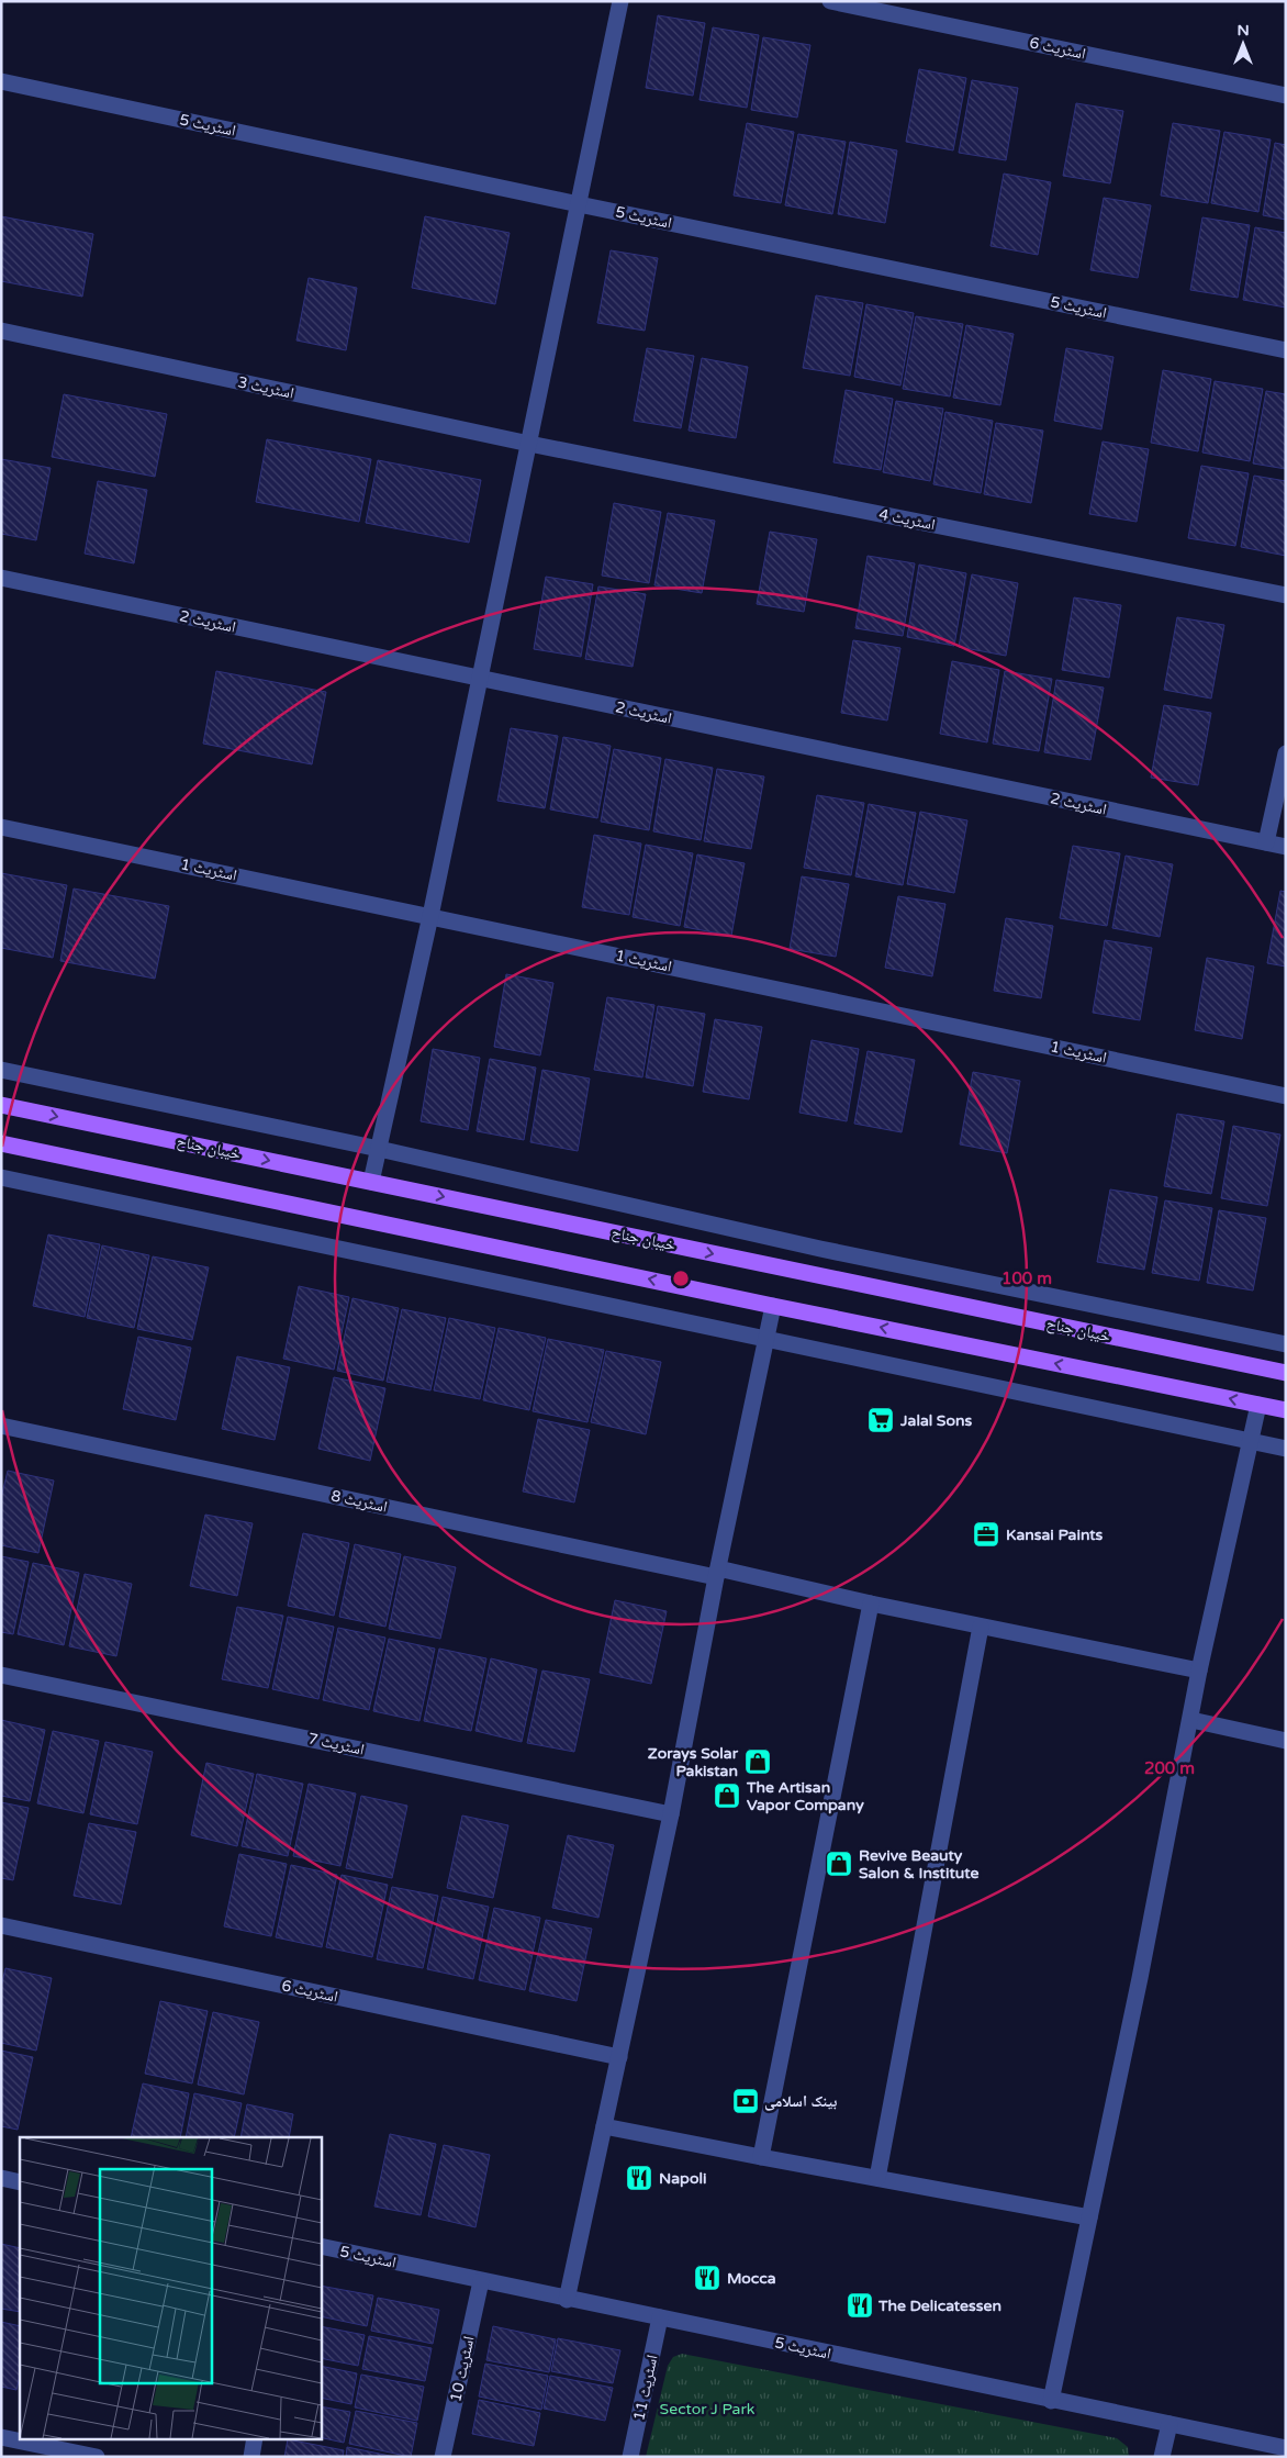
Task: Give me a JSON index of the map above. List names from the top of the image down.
{
  "streets": {
    "main road": ["خیبان جناح"],
    "street": [
      "اسٹریٹ 6",
      "اسٹریٹ 5",
      "اسٹریٹ 3",
      "اسٹریٹ 4",
      "اسٹریٹ 2",
      "اسٹریٹ 1",
      "اسٹریٹ 8",
      "اسٹریٹ 7",
      "اسٹریٹ 10",
      "اسٹریٹ 11"
    ]
  },
  "crossings": [
    ["اسٹریٹ 5", "اسٹریٹ 10"],
    ["اسٹریٹ 5", "اسٹریٹ 11"],
    ["اسٹریٹ 3", "اسٹریٹ 4"]
  ],
  "parks": ["Sector J Park"],
  "places": {
    "supermarket": ["Jalal Sons"],
    "office": ["Kansai Paints"],
    "shop": ["Zorays Solar Pakistan", "The Artisan Vapor Company", "Revive Beauty Salon & Institute"],
    "bank": ["بینک اسلامی"],
    "restaurant": ["Napoli", "Mocca", "The Delicatessen"]
  },
  "north": "top",
  "rings": ["100 m", "200 m"]
}
